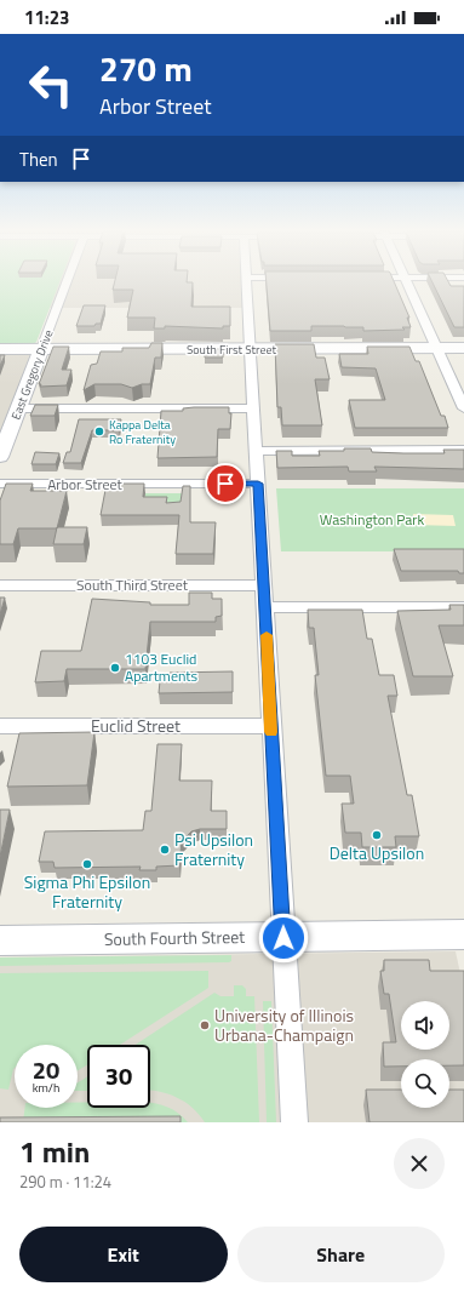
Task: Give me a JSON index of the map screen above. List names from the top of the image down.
{
  "streets": {
    "street": [
      "South First Street",
      "East Gregory Drive",
      "Arbor Street",
      "South Third Street",
      "Euclid Street",
      "South Fourth Street"
    ]
  },
  "crossings": [
    ["South First Street", "East Gregory Drive"]
  ],
  "parks": ["Washington Park"],
  "places": [
    "Kappa Delta Ro Fraternity",
    "1103 Euclid Apartments",
    "Delta Upsilon",
    "Psi Upsilon Fraternity",
    "Sigma Phi Epsilon Fraternity",
    "University of Illinois Urbana-Champaign"
  ],
  "page": {
    "status": "11:23",
    "turn": ["270 m", "Arbor Street"],
    "then": "Then",
    "speed": "20 km/h",
    "limit": "30",
    "heading": ["1 min", "290 m · 11:24"],
    "buttons": ["Exit", "Share"]
  }
}
